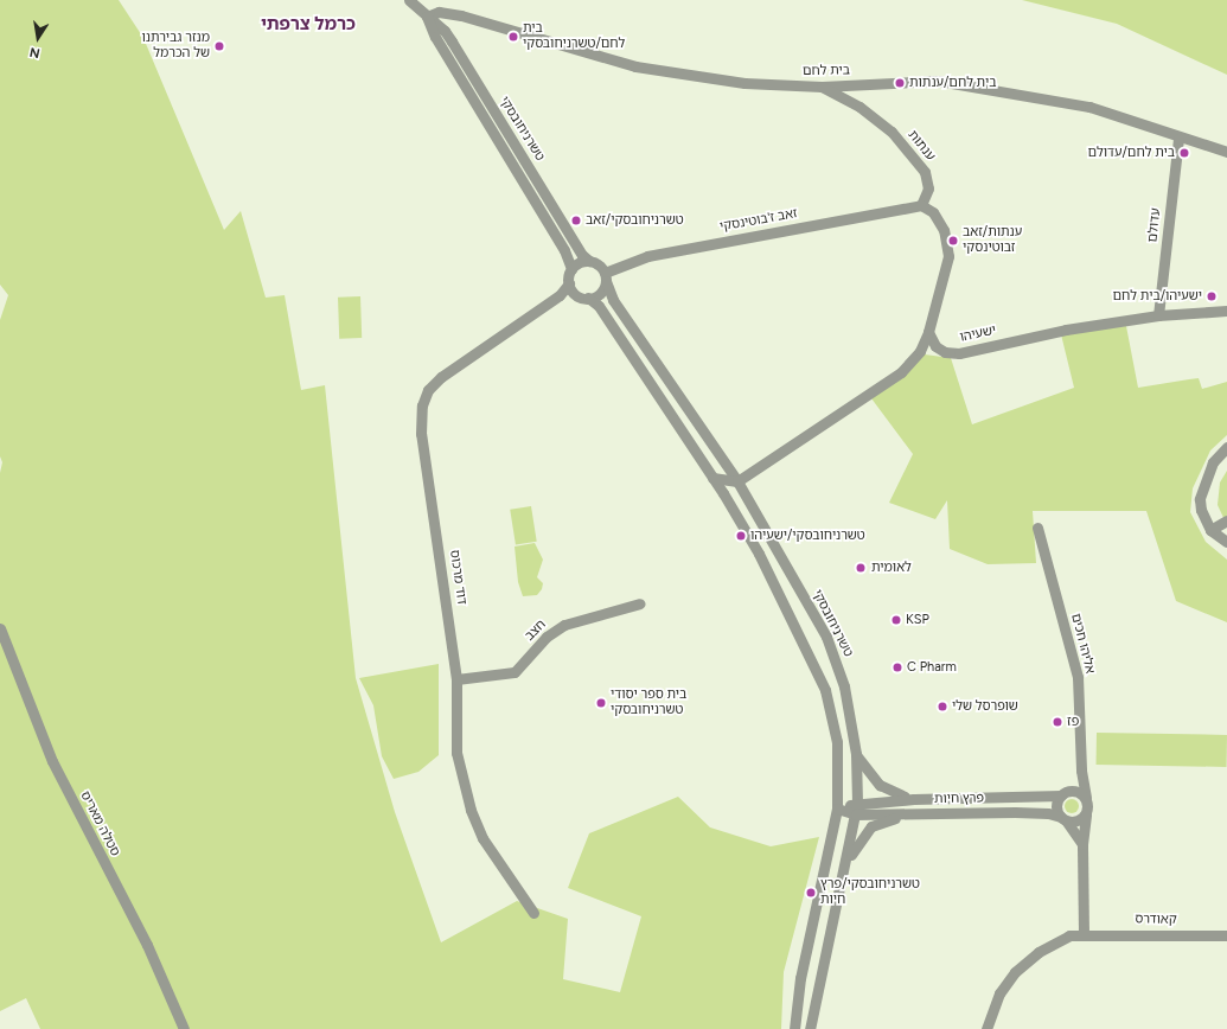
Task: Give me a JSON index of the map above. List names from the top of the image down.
{
  "streets": {
    "street": [
      "בית לחם",
      "טשרניחובסקי",
      "ענתות",
      "זאב ז'בוטינסקי",
      "עדולם",
      "ישעיהו",
      "דוד מרכוס",
      "חצב",
      "אליהו חכים",
      "פרץ חיות",
      "סטלה מאריס",
      "קאודרס"
    ]
  },
  "crossings": [
    ["בית לחם", "טשרניחובסקי"],
    ["בית לחם", "ענתות"],
    ["בית לחם", "עדולם"],
    ["טשרניחובסקי", "זאב ז'בוטינסקי"],
    ["טשרניחובסקי", "דוד מרכוס"],
    ["טשרניחובסקי", "פרץ חיות"],
    ["ענתות", "זאב ז'בוטינסקי"],
    ["זאב ז'בוטינסקי", "דוד מרכוס"],
    ["עדולם", "ישעיהו"],
    ["דוד מרכוס", "חצב"],
    ["אליהו חכים", "פרץ חיות"]
  ],
  "districts": ["כרמל צרפתי"],
  "places": [
    "בית לחם/טשרניחובסקי",
    "מנזר גבירתנו של הכרמל",
    "בית לחם/ענתות",
    "בית לחם/עדולם",
    "טשרניחובסקי/זאב",
    "ענתות/זאב זבוטינסקי",
    "ישעיהו/בית לחם",
    "טשרניחובסקי/ישעיהו",
    "לאומית",
    "KSP",
    "C Pharm",
    "בית ספר יסודי טשרניחובסקי",
    "שופרסל שלי",
    "פז",
    "טשרניחובסקי/פרץ חיות"
  ],
  "north": "bottom"
}
